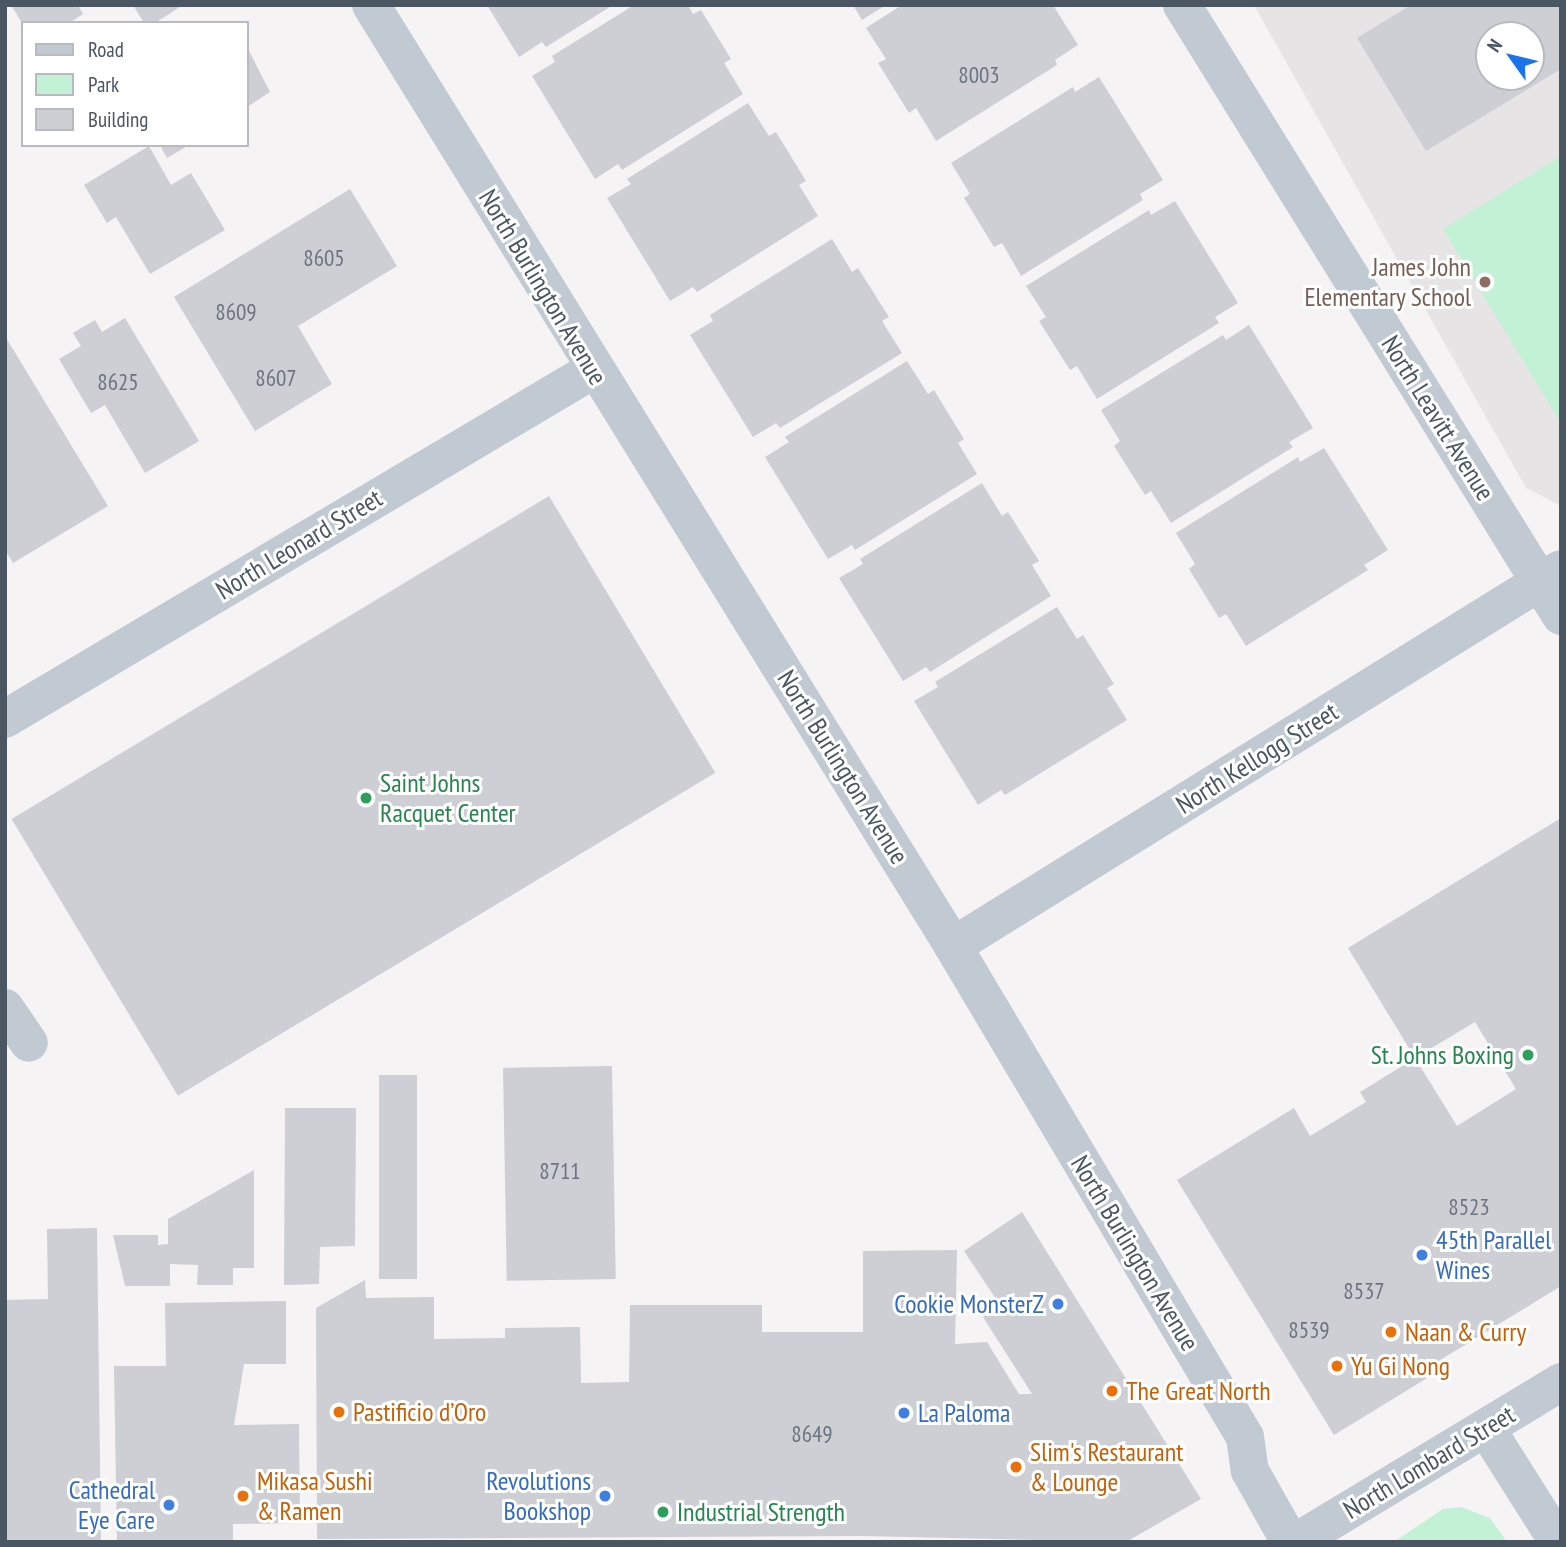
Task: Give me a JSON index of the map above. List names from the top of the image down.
{
  "streets": {
    "street": [
      "North Burlington Avenue",
      "North Leavitt Avenue",
      "North Leonard Street",
      "North Kellogg Street",
      "North Lombard Street"
    ]
  },
  "crossings": [
    ["North Burlington Avenue", "North Leonard Street"],
    ["North Burlington Avenue", "North Kellogg Street"],
    ["North Leavitt Avenue", "North Kellogg Street"]
  ],
  "places": [
    "James John Elementary School",
    "Saint Johns Racquet Center",
    "St. Johns Boxing",
    "45th Parallel Wines",
    "Cookie MonsterZ",
    "Naan & Curry",
    "Yu Gi Nong",
    "The Great North",
    "Pastificio d’Oro",
    "La Paloma",
    "Slim's Restaurant & Lounge",
    "Mikasa Sushi & Ramen",
    "Revolutions Bookshop",
    "Cathedral Eye Care",
    "Industrial Strength"
  ],
  "house_numbers": [
    "8003",
    "8605",
    "8609",
    "8607",
    "8625",
    "8711",
    "8523",
    "8537",
    "8539",
    "8649"
  ],
  "legend": ["Road", "Park", "Building"],
  "north": "top left"
}
